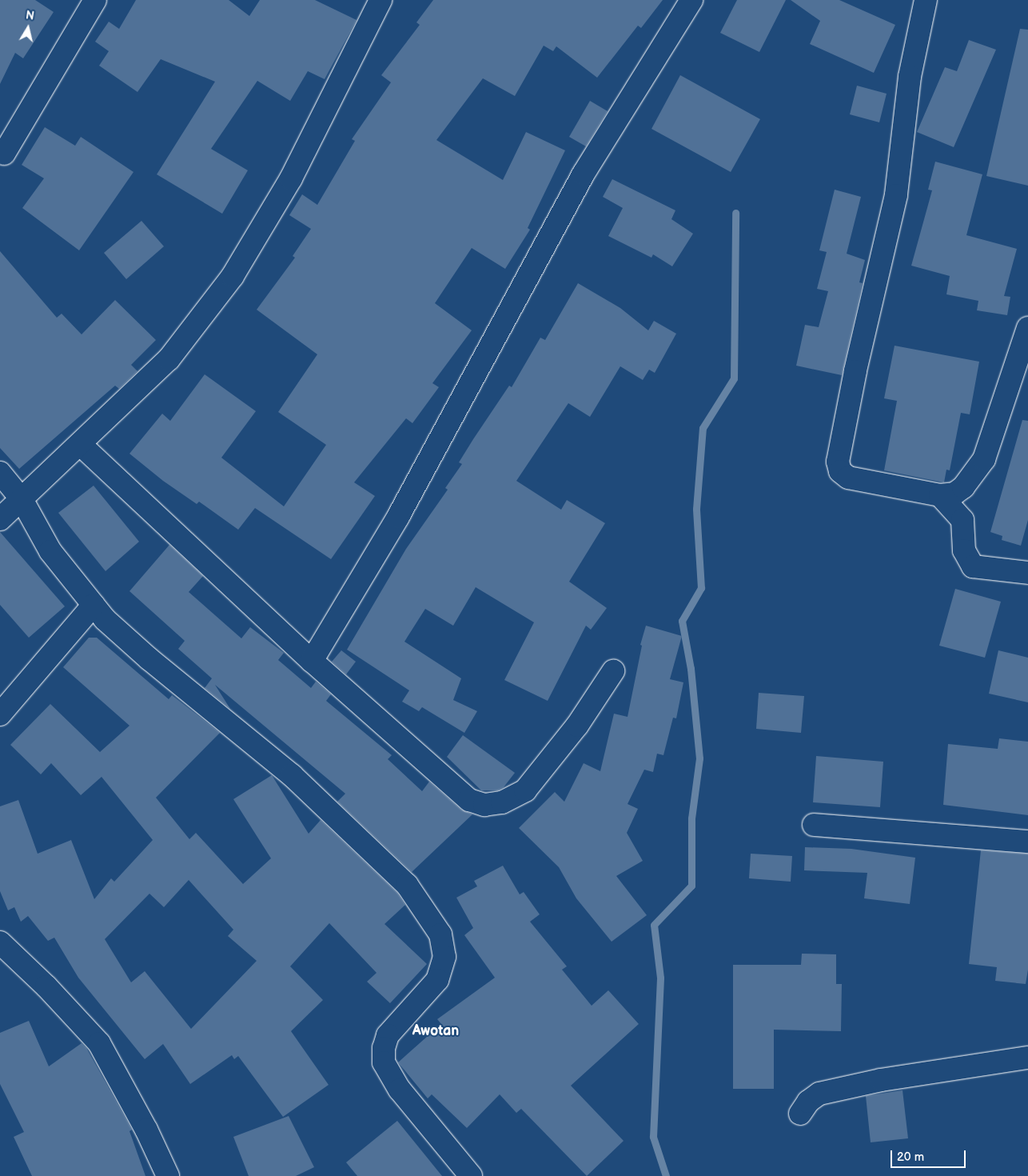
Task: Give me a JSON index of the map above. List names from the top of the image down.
{
  "districts": ["Awotan"],
  "scale_bar": "20 m",
  "north": "top"
}
